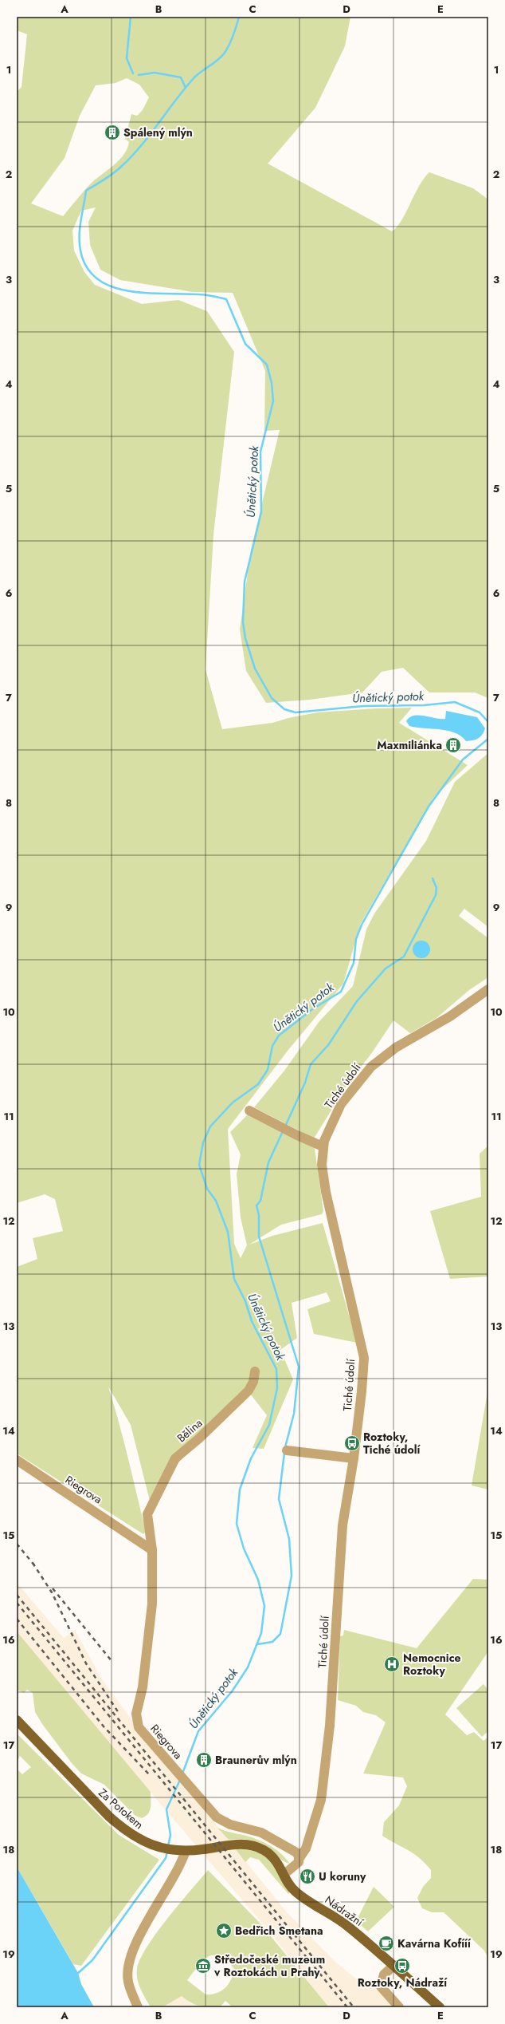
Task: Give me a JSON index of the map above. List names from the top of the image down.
{
  "streets": {
    "main road": ["Za Potokem", "Nádražní"],
    "street": ["Tiché údolí", "Bělina", "Riegrova"]
  },
  "crossings": [
    ["Tiché údolí", "Riegrova"],
    ["Bělina", "Riegrova"],
    ["Za Potokem", "Nádražní"]
  ],
  "water": ["Únětický potok"],
  "places": {
    "building": ["Spálený mlýn", "Maxmiliánka", "Braunerův mlýn"],
    "bus stop": ["Roztoky, Tiché údolí", "Roztoky, Nádraží"],
    "hospital": ["Nemocnice Roztoky"],
    "restaurant": ["U koruny"],
    "place": ["Bedřich Smetana"],
    "cafe": ["Kavárna Kofííí"],
    "museum": ["Středočeské muzeum v Roztokách u Prahy"]
  },
  "grid": {
    "columns": [
      "A",
      "B",
      "C",
      "D",
      "E"
    ],
    "rows": [
      "1",
      "2",
      "3",
      "4",
      "5",
      "6",
      "7",
      "8",
      "9",
      "10",
      "11",
      "12",
      "13",
      "14",
      "15",
      "16",
      "17",
      "18",
      "19"
    ]
  }
}
